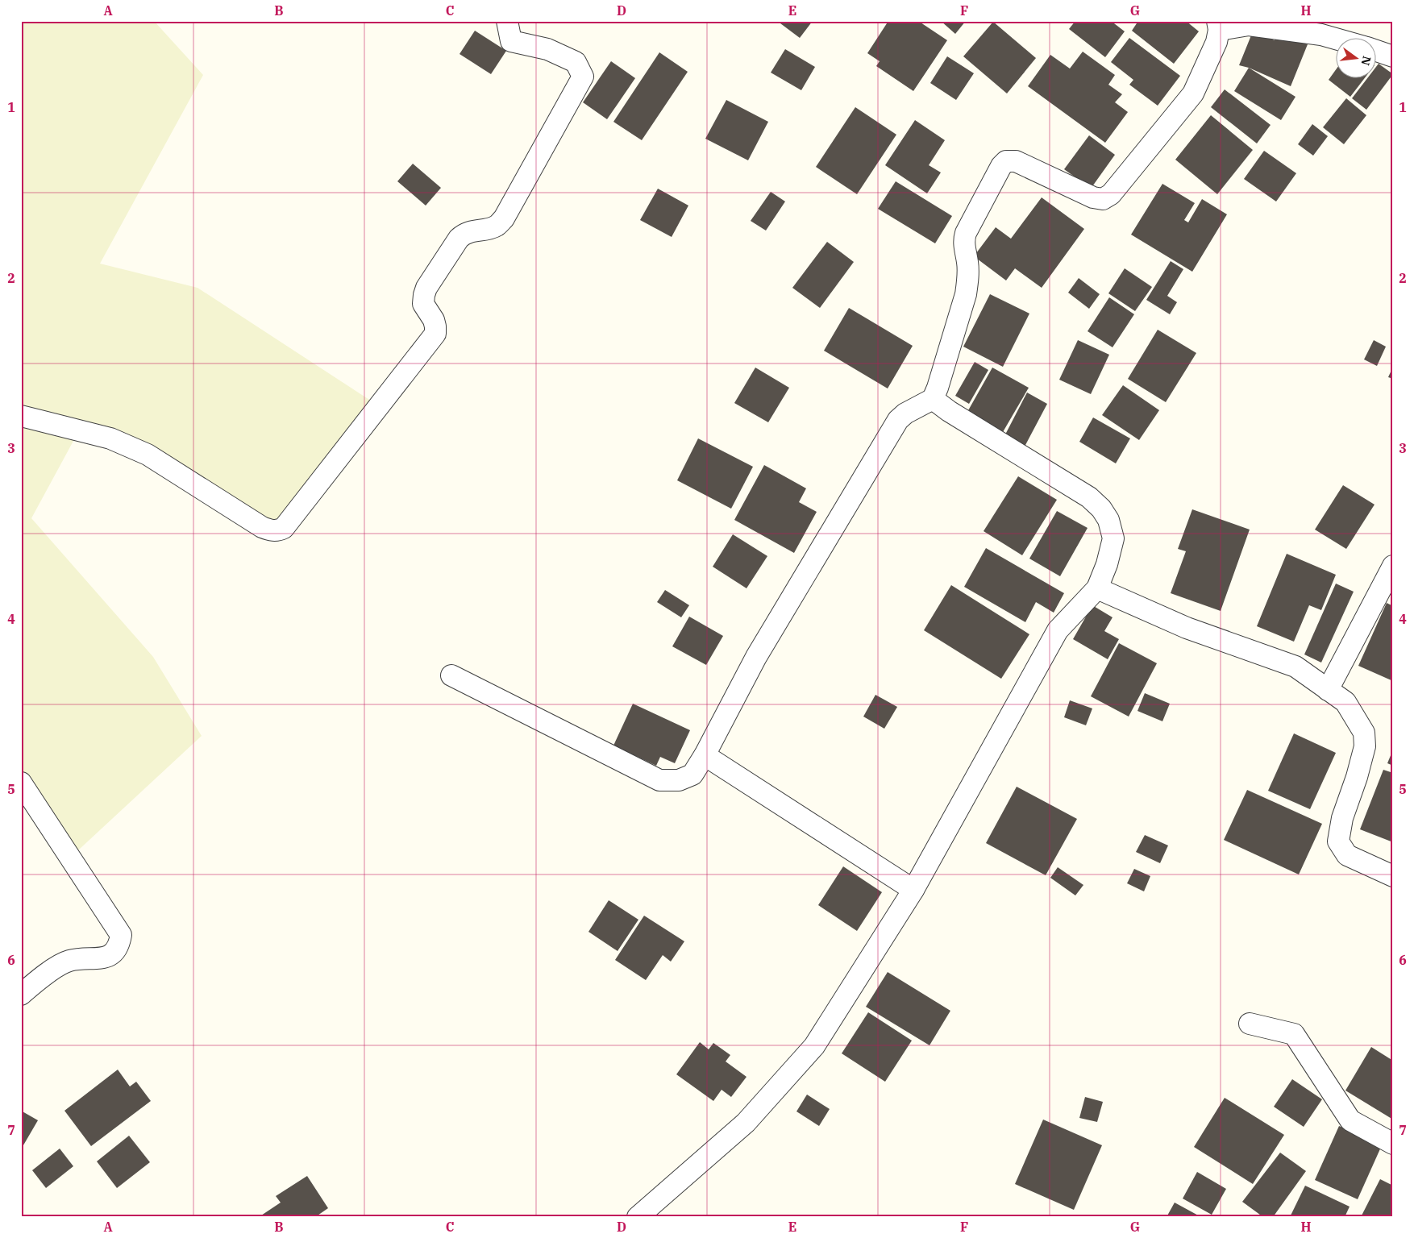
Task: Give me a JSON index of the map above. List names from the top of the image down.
{
  "north": "right",
  "grid": {
    "columns": [
      "A",
      "B",
      "C",
      "D",
      "E",
      "F",
      "G",
      "H"
    ],
    "rows": [
      "1",
      "2",
      "3",
      "4",
      "5",
      "6",
      "7"
    ]
  }
}
